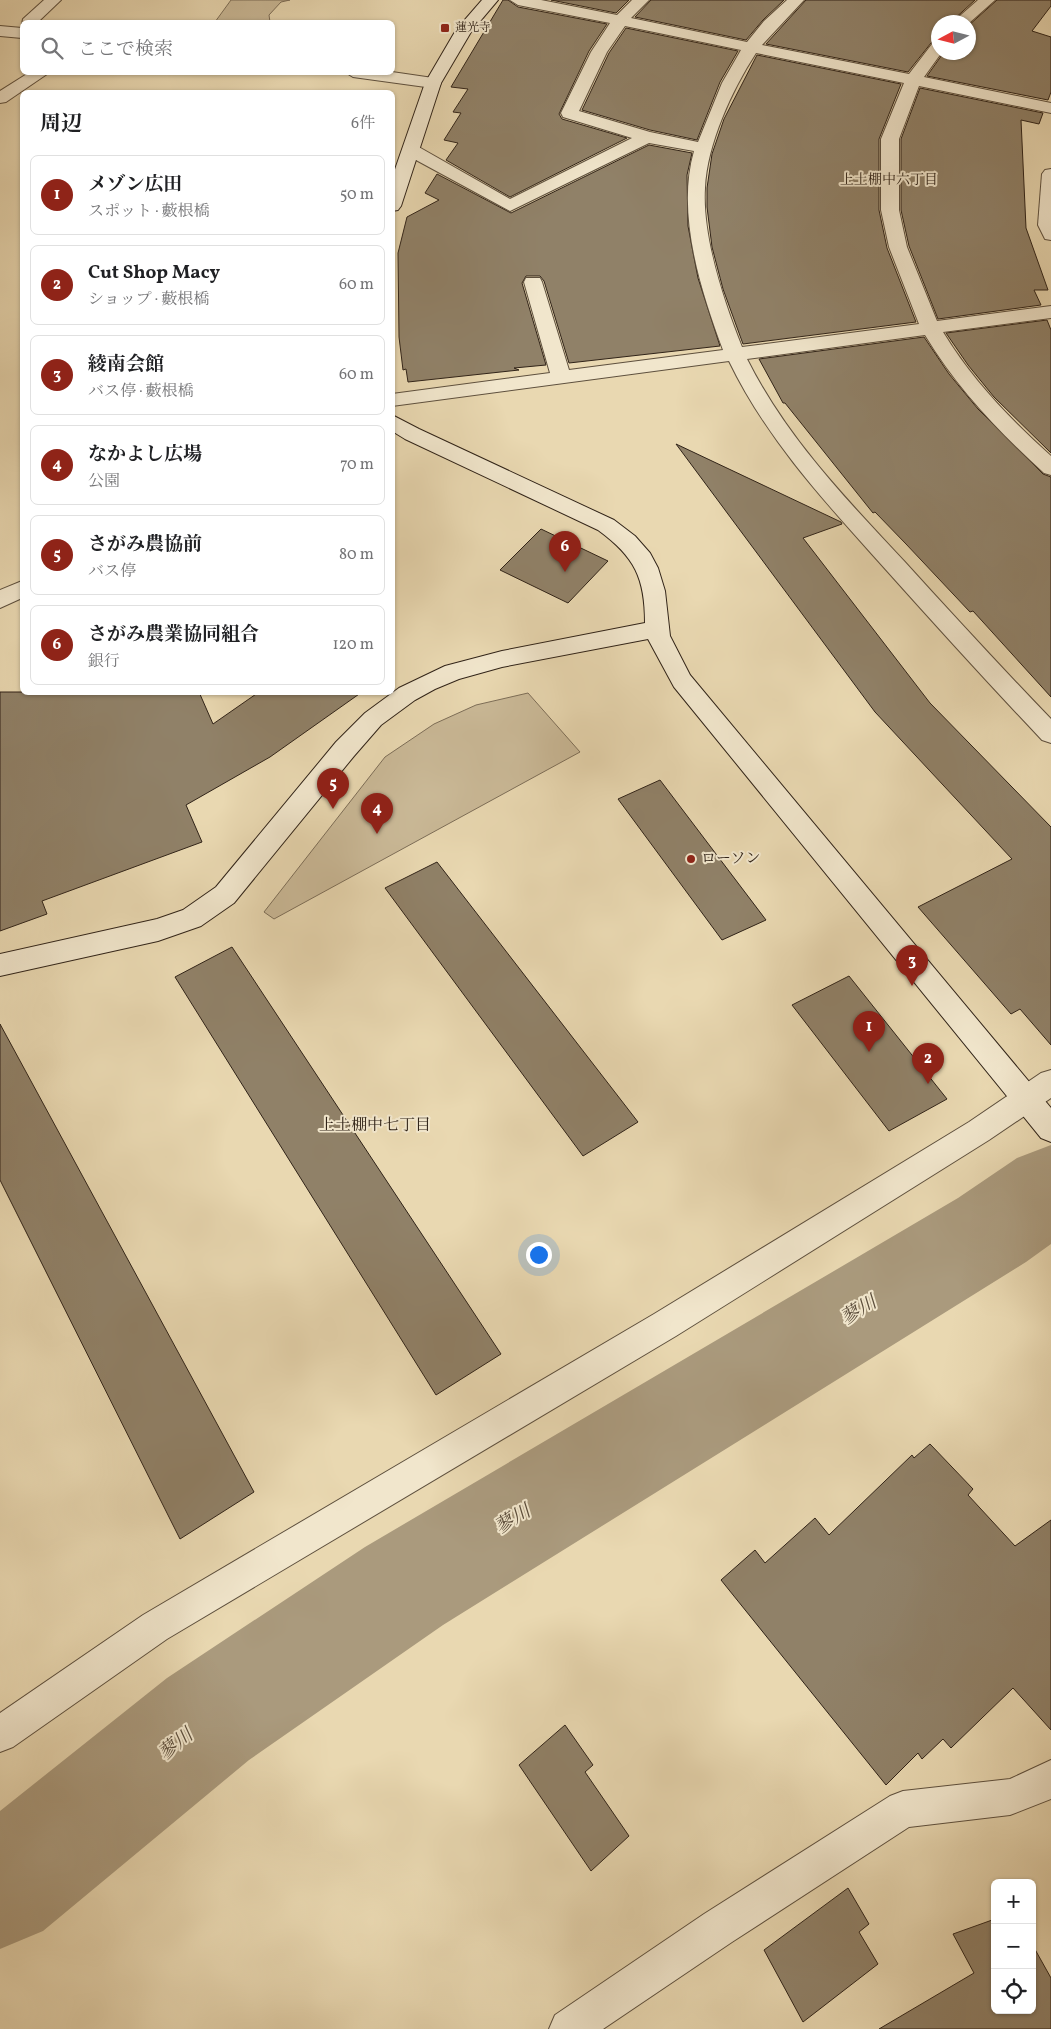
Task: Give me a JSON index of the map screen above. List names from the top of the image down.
{
  "districts": ["上土棚中六丁目", "上土棚中七丁目"],
  "water": ["蓼川"],
  "places": {
    "transit": ["蓮光寺"],
    "other": ["ローソン"]
  },
  "north": "left",
  "page": {
    "search": "ここで検索",
    "heading": ["周辺", "6件"],
    "list": [
      {
        "mark": "1",
        "name": "メゾン広田",
        "note": "スポット · 藪根橋",
        "value": "50 m"
      },
      {
        "mark": "2",
        "name": "Cut Shop Macy",
        "note": "ショップ · 藪根橋",
        "value": "60 m"
      },
      {
        "mark": "3",
        "name": "綾南会館",
        "note": "バス停 · 藪根橋",
        "value": "60 m"
      },
      {
        "mark": "4",
        "name": "なかよし広場",
        "note": "公園",
        "value": "70 m"
      },
      {
        "mark": "5",
        "name": "さがみ農協前",
        "note": "バス停",
        "value": "80 m"
      },
      {
        "mark": "6",
        "name": "さがみ農業協同組合",
        "note": "銀行",
        "value": "120 m"
      }
    ],
    "pins": [
      "6",
      "5",
      "4",
      "3",
      "1",
      "2"
    ],
    "map_buttons": ["+", "−"]
  }
}
